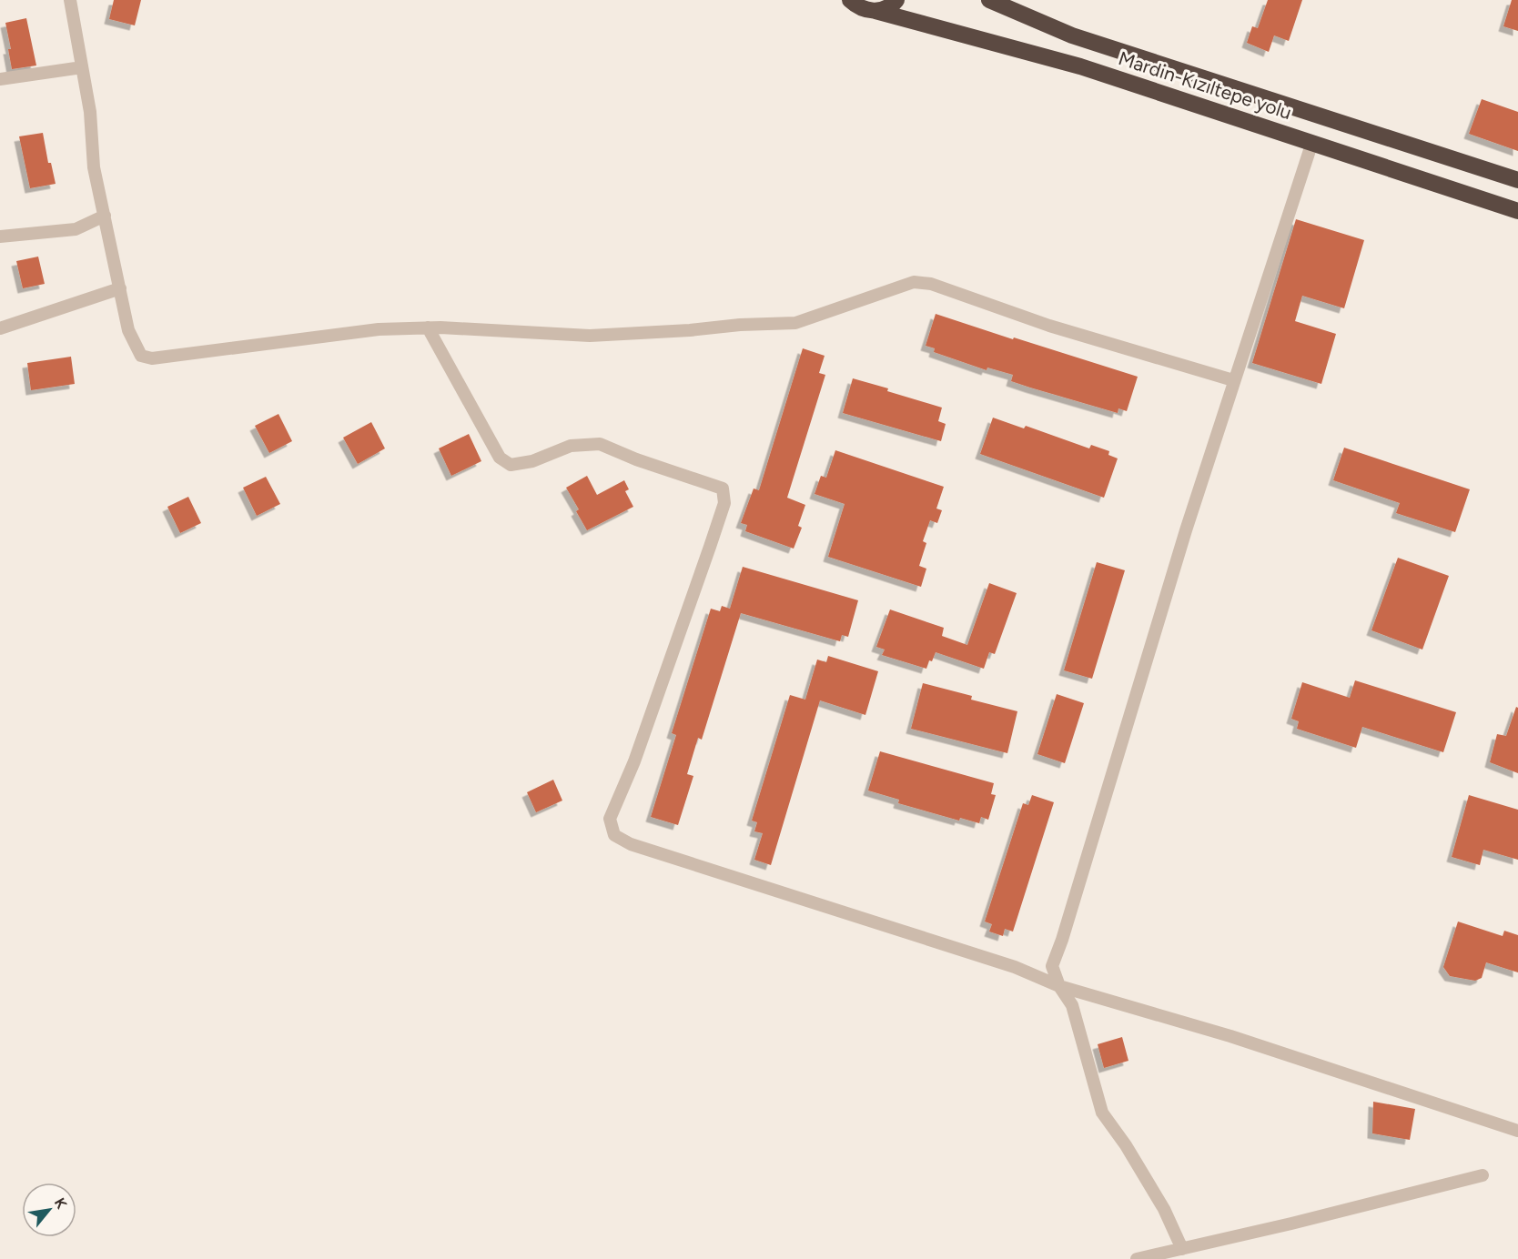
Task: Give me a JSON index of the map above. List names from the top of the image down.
{
  "streets": {
    "highway": ["Mardin-Kızıltepe yolu"]
  },
  "north": "top right"
}
